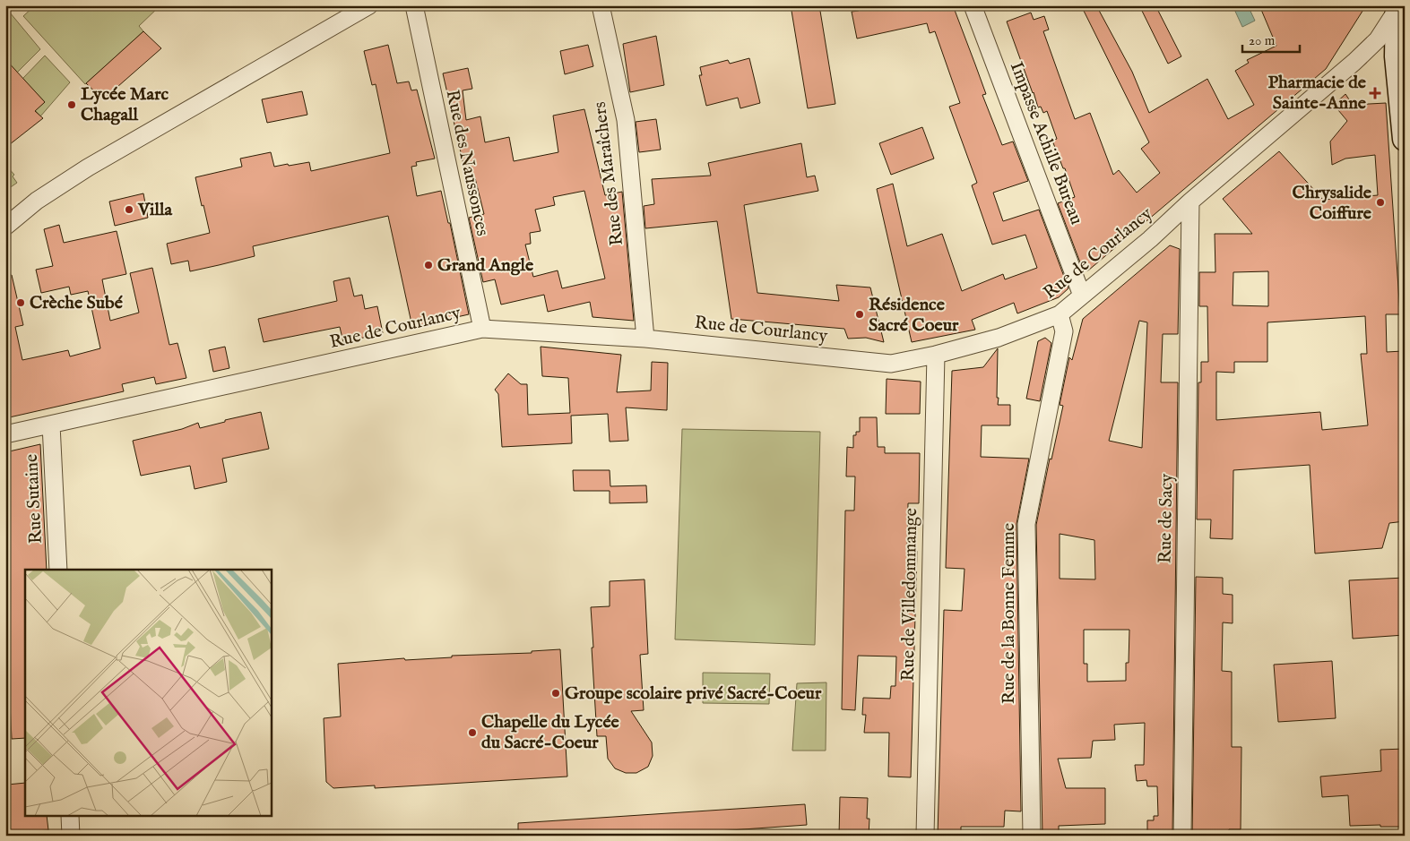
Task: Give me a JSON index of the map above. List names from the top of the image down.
{
  "streets": {
    "street": [
      "Impasse Achille Bureau",
      "Rue des Naussonces",
      "Rue des Maraîchers",
      "Rue de Courlancy",
      "Rue Sutaine",
      "Rue de Sacy",
      "Rue de Villedommange",
      "Rue de la Bonne Femme"
    ]
  },
  "crossings": [
    ["Impasse Achille Bureau", "Rue de Courlancy"],
    ["Rue des Naussonces", "Rue de Courlancy"],
    ["Rue des Maraîchers", "Rue de Courlancy"],
    ["Rue de Courlancy", "Rue Sutaine"],
    ["Rue de Courlancy", "Rue de Sacy"],
    ["Rue de Courlancy", "Rue de Villedommange"],
    ["Rue de Courlancy", "Rue de la Bonne Femme"]
  ],
  "places": {
    "health": ["Pharmacie de Sainte-Anne"],
    "other": [
      "Lycée Marc Chagall",
      "Chrysalide Coiffure",
      "Villa",
      "Grand Angle",
      "Crèche Subé",
      "Résidence Sacré Coeur",
      "Groupe scolaire privé Sacré-Coeur",
      "Chapelle du Lycée du Sacré-Coeur"
    ]
  },
  "scale_bar": "20 m"
}
